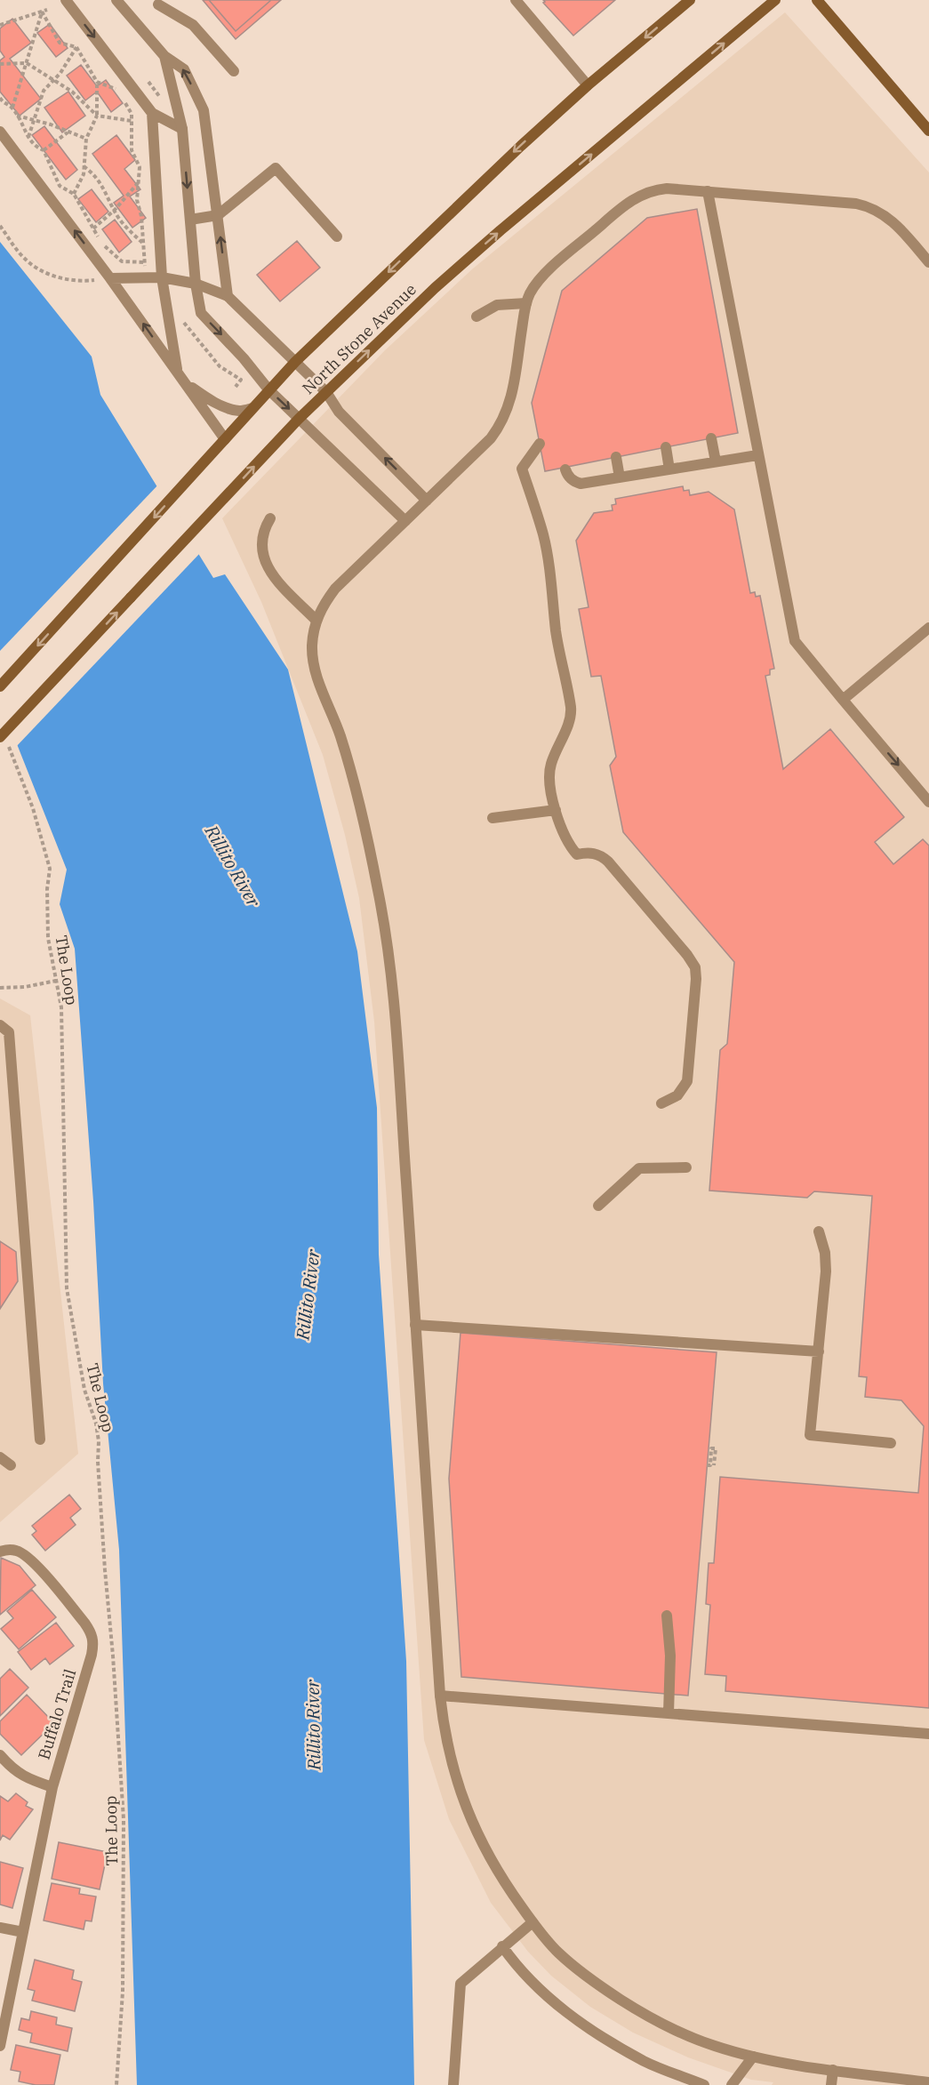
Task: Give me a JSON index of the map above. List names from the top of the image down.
{
  "streets": {
    "main road": ["North Stone Avenue"],
    "street": ["Buffalo Trail"],
    "path": ["The Loop"]
  },
  "crossings": [
    ["North Stone Avenue", "The Loop"]
  ],
  "water": ["Rillito River"]
}
